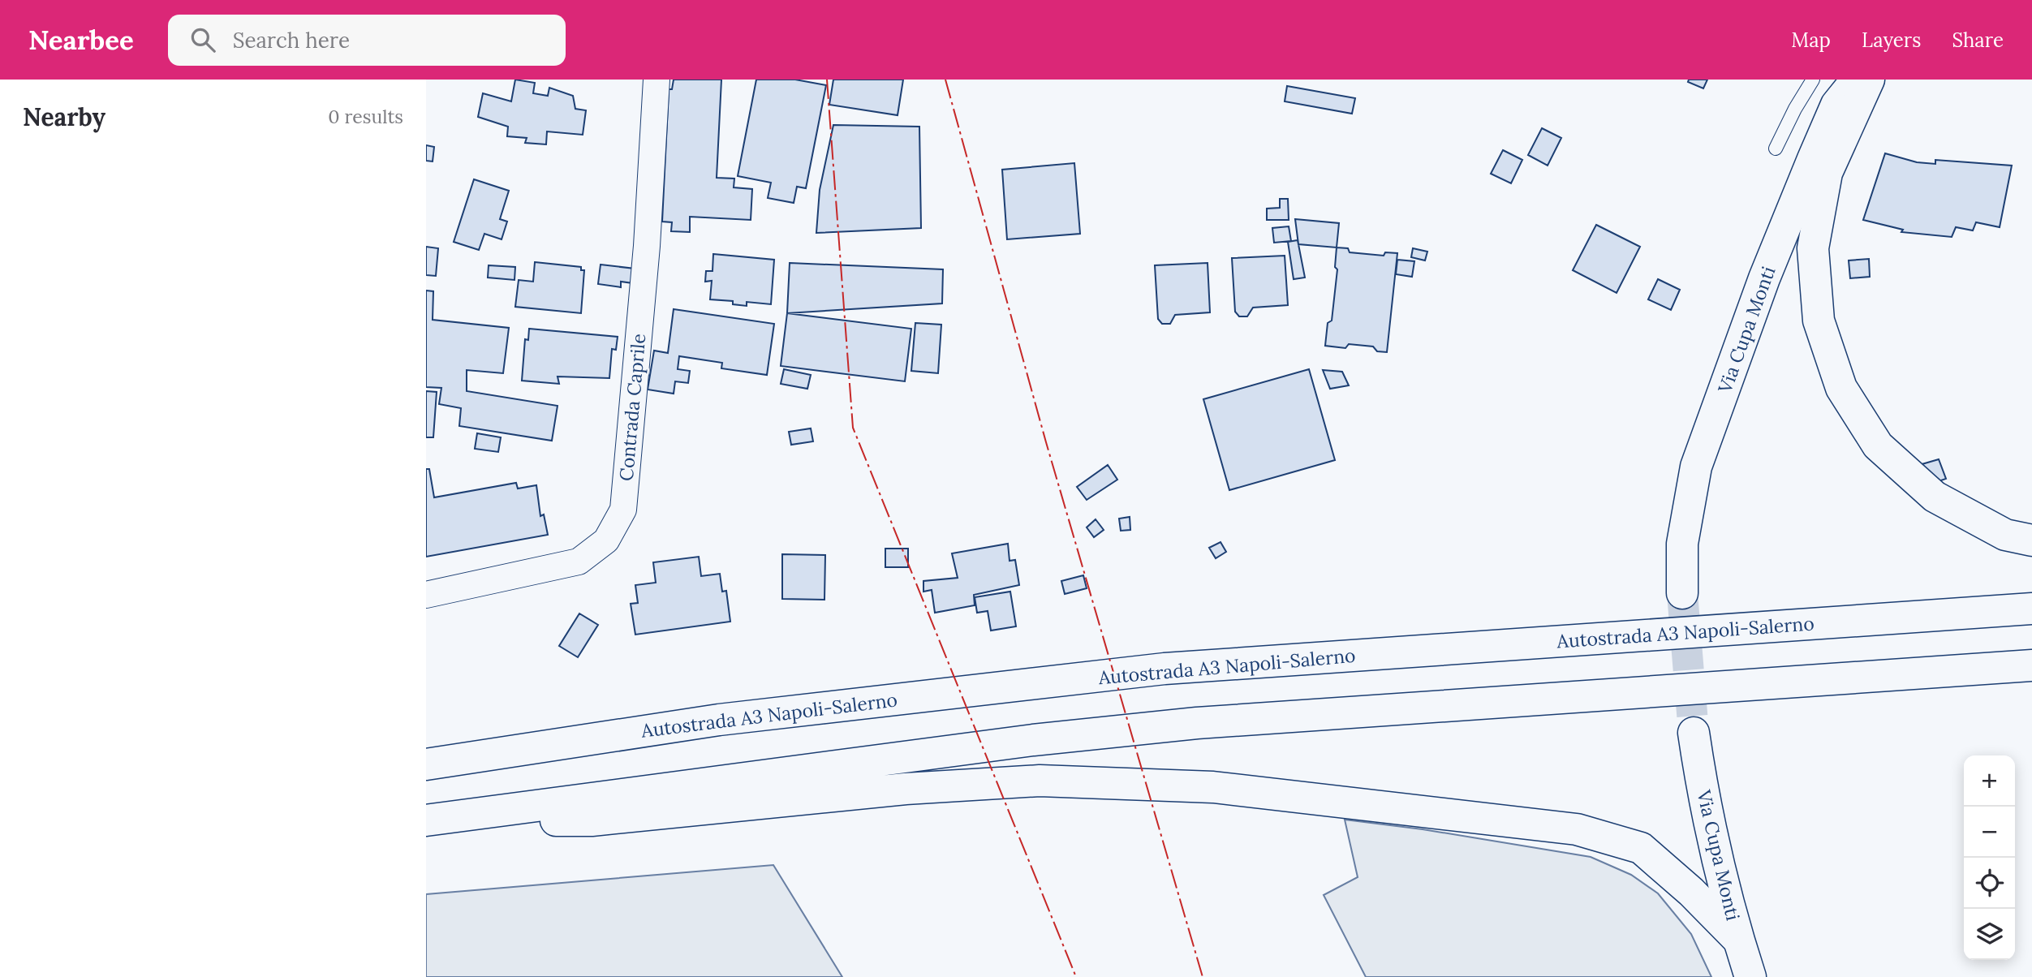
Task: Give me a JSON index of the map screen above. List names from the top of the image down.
{
  "streets": {
    "main road": ["Via Cupa Monti", "Autostrada A3 Napoli-Salerno"],
    "street": ["Contrada Caprile"]
  },
  "page": {
    "header": "Nearbee",
    "search": "Search here",
    "nav": ["Map", "Layers", "Share"],
    "heading": ["Nearby", "0 results"],
    "map_buttons": ["+", "−"]
  }
}
